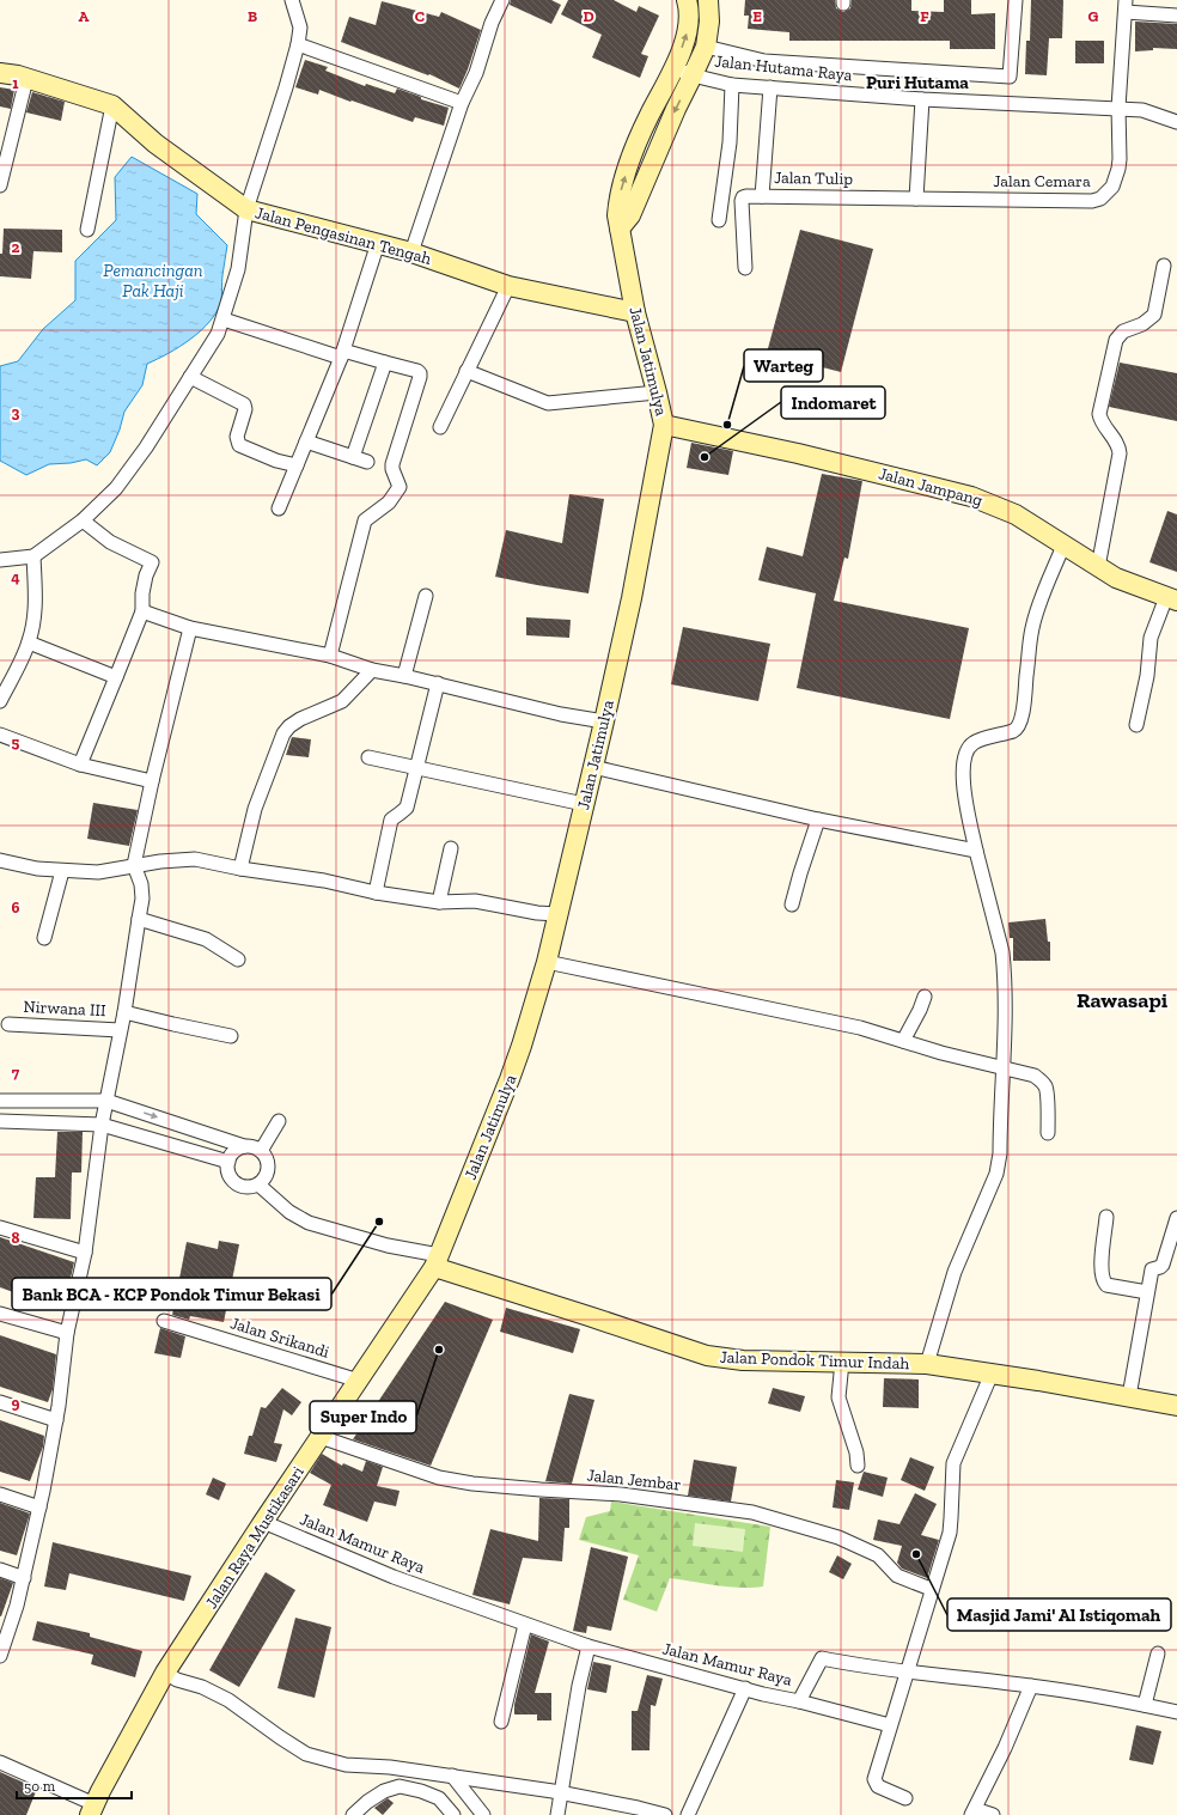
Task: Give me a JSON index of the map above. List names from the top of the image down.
{
  "streets": {
    "main road": [
      "Jalan Pengasinan Tengah",
      "Jalan Jatimulya",
      "Jalan Jampang",
      "Jalan Pondok Timur Indah",
      "Jalan Raya Mustikasari"
    ],
    "street": [
      "Jalan Hutama Raya",
      "Jalan Tulip",
      "Jalan Cemara",
      "Nirwana III",
      "Jalan Srikandi",
      "Jalan Jembar",
      "Jalan Mamur Raya"
    ]
  },
  "crossings": [
    ["Jalan Hutama Raya", "Jalan Tulip"],
    ["Jalan Hutama Raya", "Jalan Cemara"],
    ["Jalan Hutama Raya", "Jalan Jatimulya"],
    ["Jalan Tulip", "Jalan Cemara"],
    ["Jalan Pengasinan Tengah", "Jalan Jatimulya"],
    ["Jalan Jatimulya", "Jalan Jampang"],
    ["Jalan Jatimulya", "Jalan Pondok Timur Indah"],
    ["Jalan Jatimulya", "Jalan Raya Mustikasari"],
    ["Jalan Srikandi", "Jalan Raya Mustikasari"],
    ["Jalan Pondok Timur Indah", "Jalan Raya Mustikasari"],
    ["Jalan Jembar", "Jalan Raya Mustikasari"],
    ["Jalan Raya Mustikasari", "Jalan Mamur Raya"]
  ],
  "districts": ["Puri Hutama", "Rawasapi"],
  "water": ["Pemancingan Pak Haji"],
  "places": [
    "Warteg",
    "Indomaret",
    "Bank BCA - KCP Pondok Timur Bekasi",
    "Super Indo",
    "Masjid Jami' Al Istiqomah"
  ],
  "scale_bar": "50 m",
  "grid": {
    "columns": [
      "A",
      "B",
      "C",
      "D",
      "E",
      "F",
      "G"
    ],
    "rows": [
      "1",
      "2",
      "3",
      "4",
      "5",
      "6",
      "7",
      "8",
      "9"
    ]
  }
}
